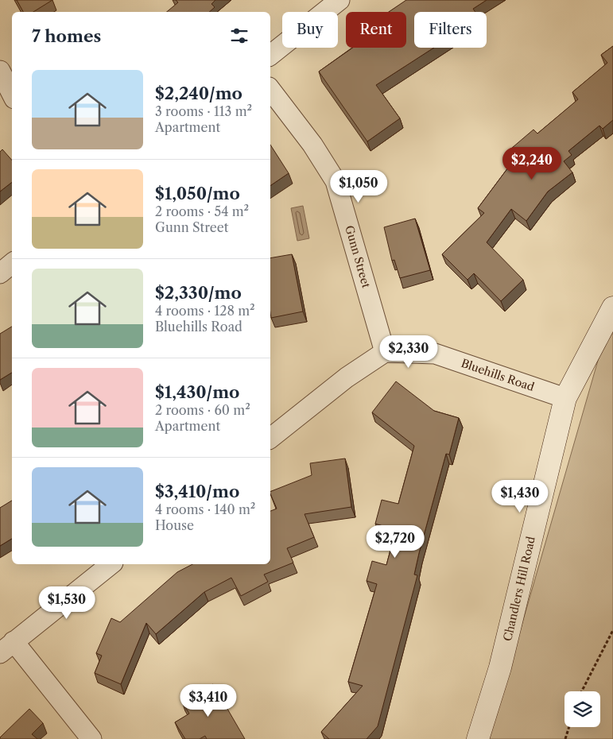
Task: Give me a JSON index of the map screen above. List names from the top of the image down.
{
  "streets": {
    "main road": ["Chandlers Hill Road"],
    "street": ["Gunn Street", "Bluehills Road"]
  },
  "crossings": [
    ["Gunn Street", "Bluehills Road"],
    ["Bluehills Road", "Chandlers Hill Road"]
  ],
  "page": {
    "chip": ["Buy", "Rent", "Filters"],
    "heading": "7 homes",
    "list": [
      {
        "name": "$2,240/mo",
        "note": "3 rooms · 113 m² · Apartment"
      },
      {
        "name": "$1,050/mo",
        "note": "2 rooms · 54 m² · Gunn Street"
      },
      {
        "name": "$2,330/mo",
        "note": "4 rooms · 128 m² · Bluehills Road"
      },
      {
        "name": "$1,430/mo",
        "note": "2 rooms · 60 m² · Apartment"
      },
      {
        "name": "$3,410/mo",
        "note": "4 rooms · 140 m² · House"
      }
    ],
    "price": [
      "$2,240",
      "$1,050",
      "$2,330",
      "$1,430",
      "$2,720",
      "$1,530",
      "$3,410"
    ]
  }
}
